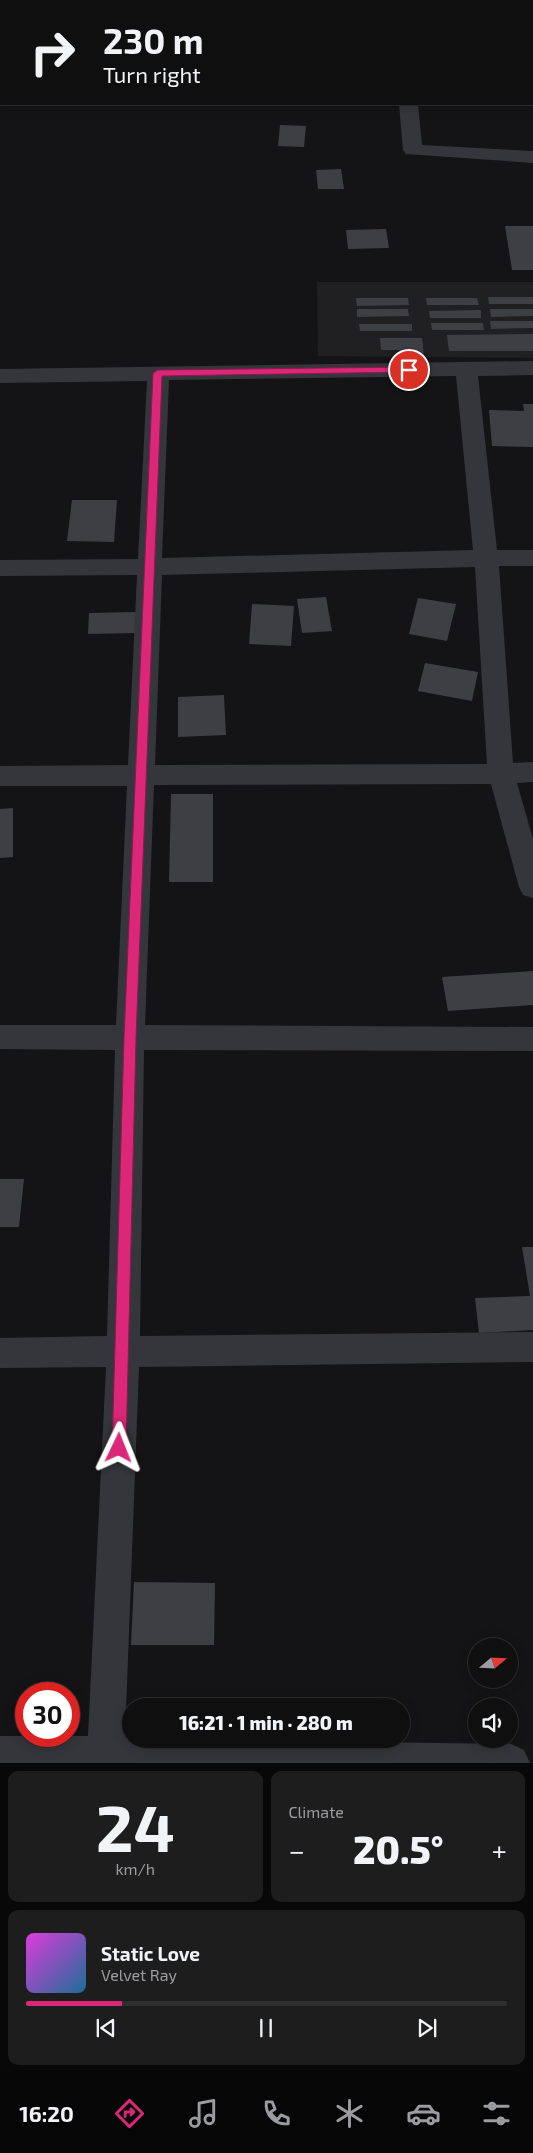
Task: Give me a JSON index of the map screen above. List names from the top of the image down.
{
  "north": "right",
  "page": {
    "turn": ["230 m", "Turn right"],
    "limit": "30",
    "trip": "16:21 · 1 min · 280 m",
    "tile": [
      ["24", "km/h"],
      "Climate"
    ],
    "heat": ["−", "20.5°", "+"],
    "song": ["Static Love", "Velvet Ray"],
    "tabs": "16:20"
  }
}
